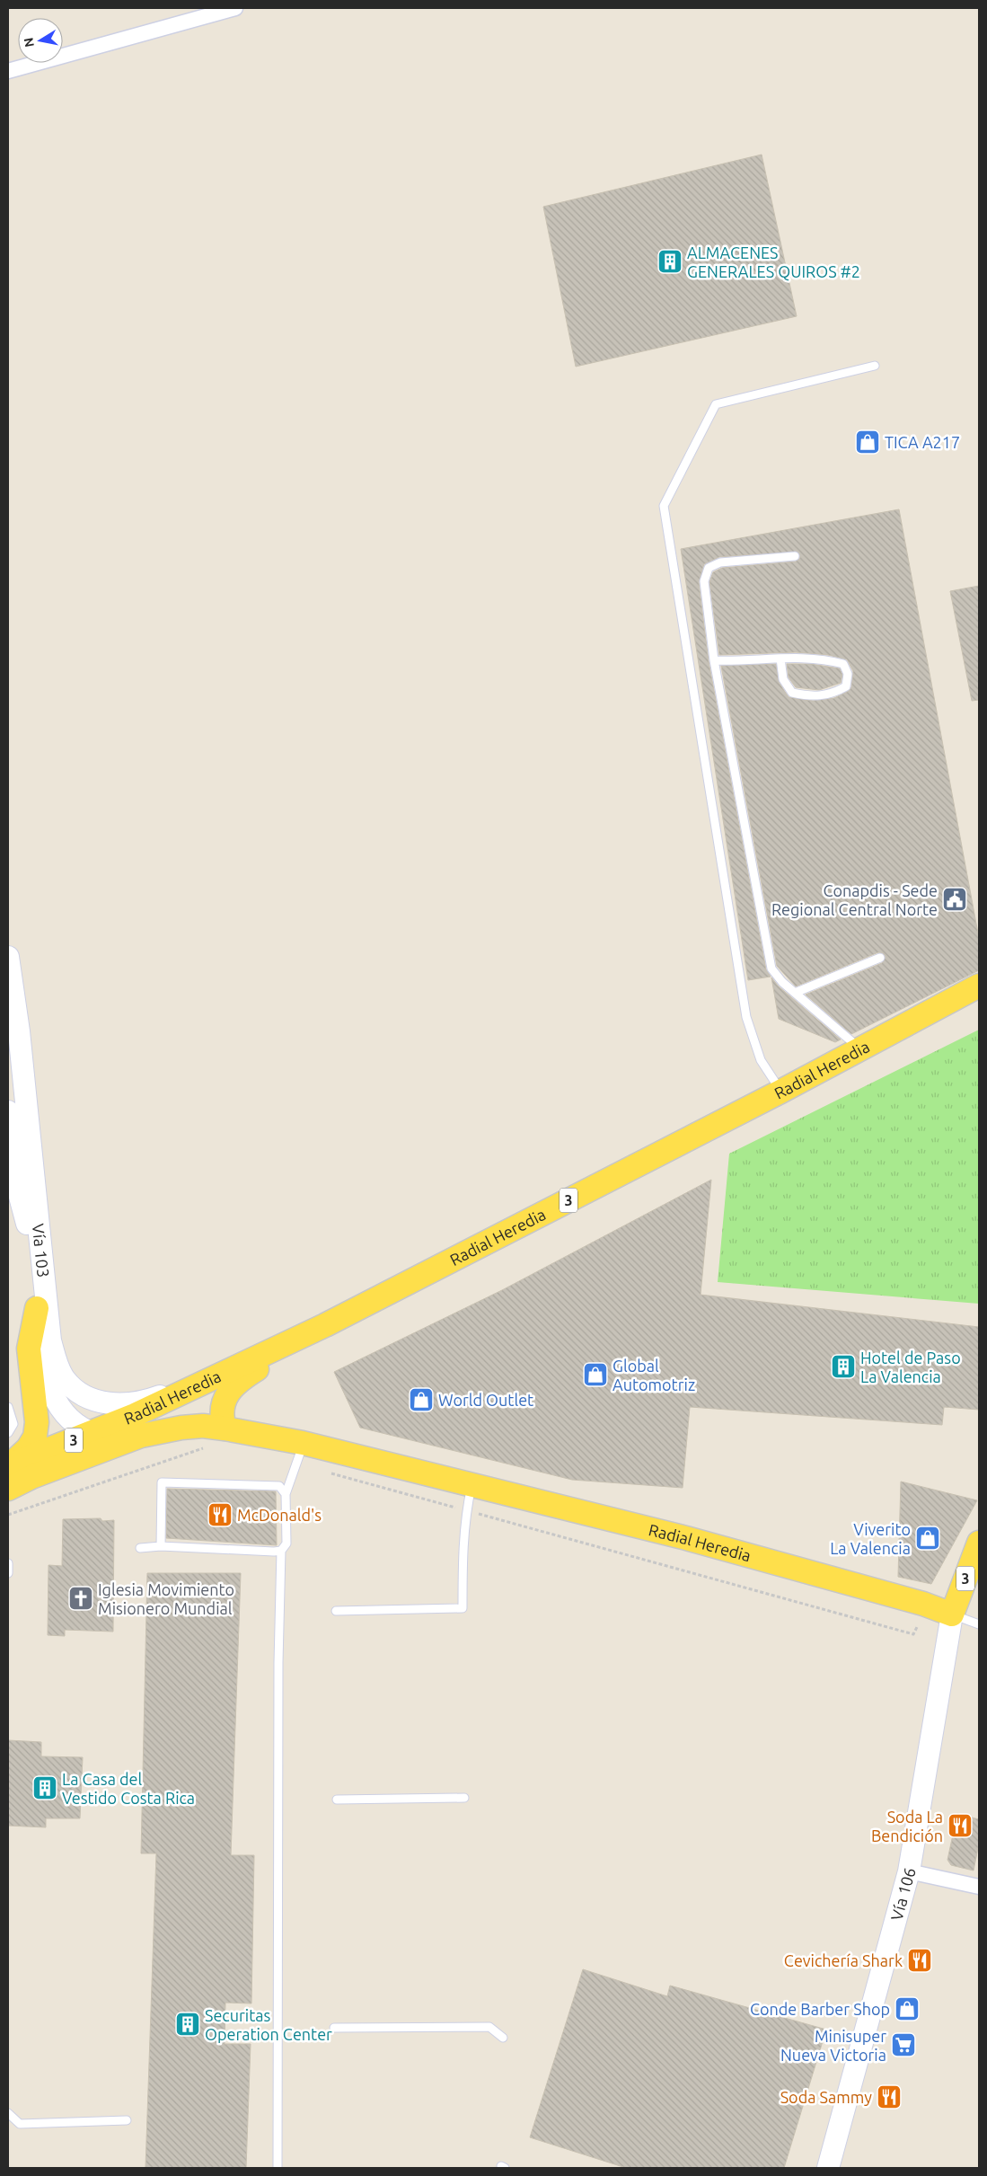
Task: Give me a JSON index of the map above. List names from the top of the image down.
{
  "streets": {
    "main road": [
      "Radial Heredia",
      "3",
      "Vía 103",
      "Vía 106"
    ]
  },
  "crossings": [
    ["Radial Heredia", "3"],
    ["Radial Heredia", "Vía 103"],
    ["Radial Heredia", "Vía 106"],
    ["3", "Vía 106"]
  ],
  "places": {
    "building": [
      "ALMACENES GENERALES QUIROS #2",
      "Hotel de Paso La Valencia",
      "La Casa del Vestido Costa Rica",
      "Securitas Operation Center"
    ],
    "shop": [
      "TICA A217",
      "Global Automotriz",
      "World Outlet",
      "Viverito La Valencia",
      "Conde Barber Shop"
    ],
    "public building": ["Conapdis - Sede Regional Central Norte"],
    "restaurant": [
      "McDonald's",
      "Soda La Bendición",
      "Cevichería Shark",
      "Soda Sammy"
    ],
    "church": ["Iglesia Movimiento Misionero Mundial"],
    "supermarket": ["Minisuper Nueva Victoria"]
  },
  "north": "left"
}
